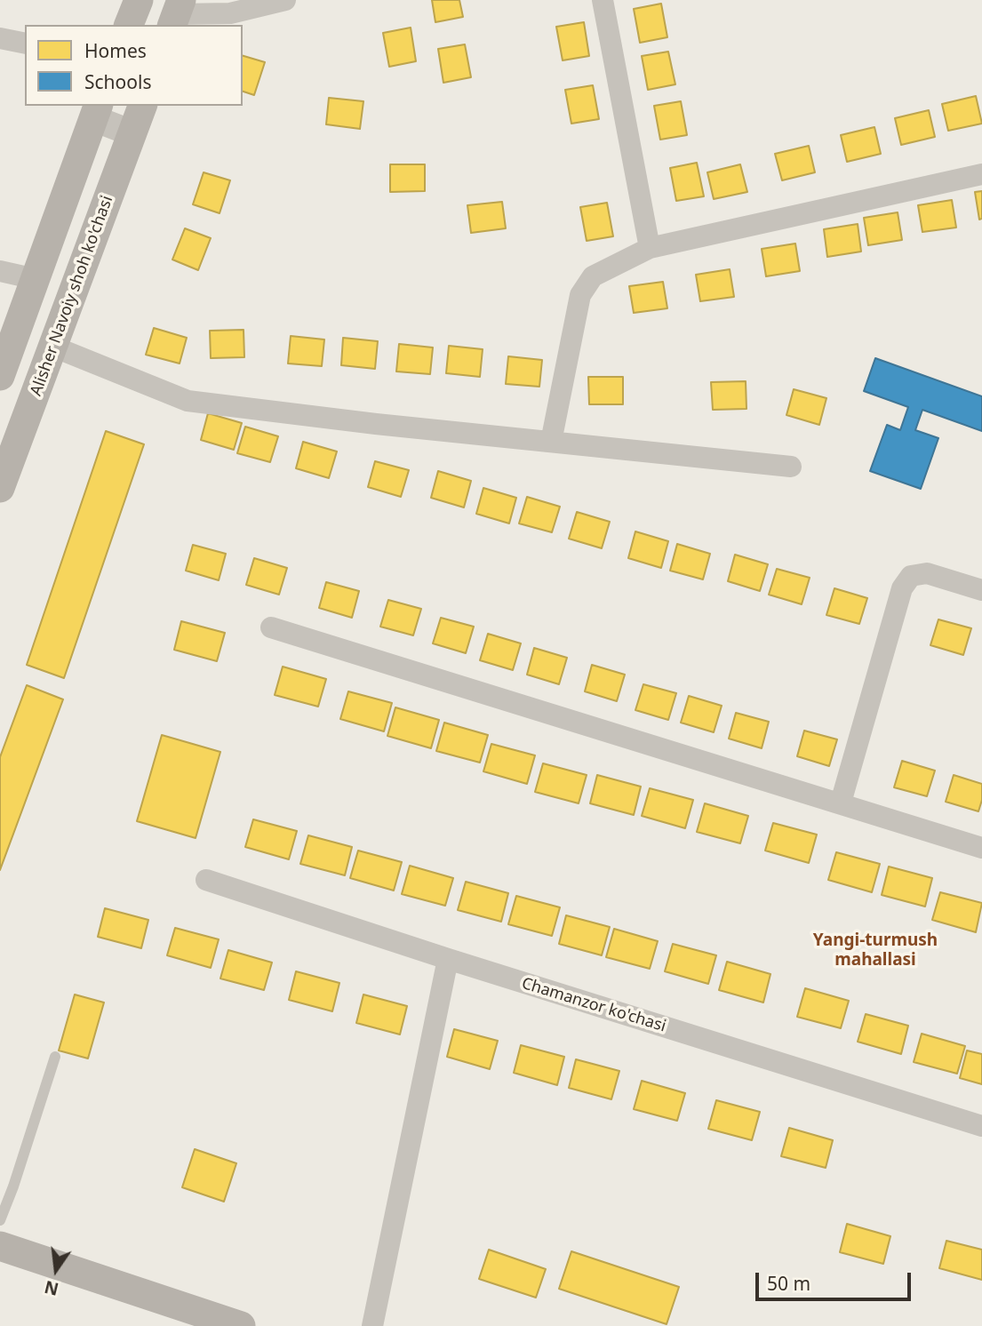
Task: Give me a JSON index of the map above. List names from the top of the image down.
{
  "streets": {
    "main road": ["Alisher Navoiy shoh ko'chasi"],
    "street": ["Chamanzor ko'chasi"]
  },
  "districts": ["Yangi-turmush mahallasi"],
  "legend": ["Homes", "Schools"],
  "scale_bar": "50 m",
  "north": "bottom"
}
